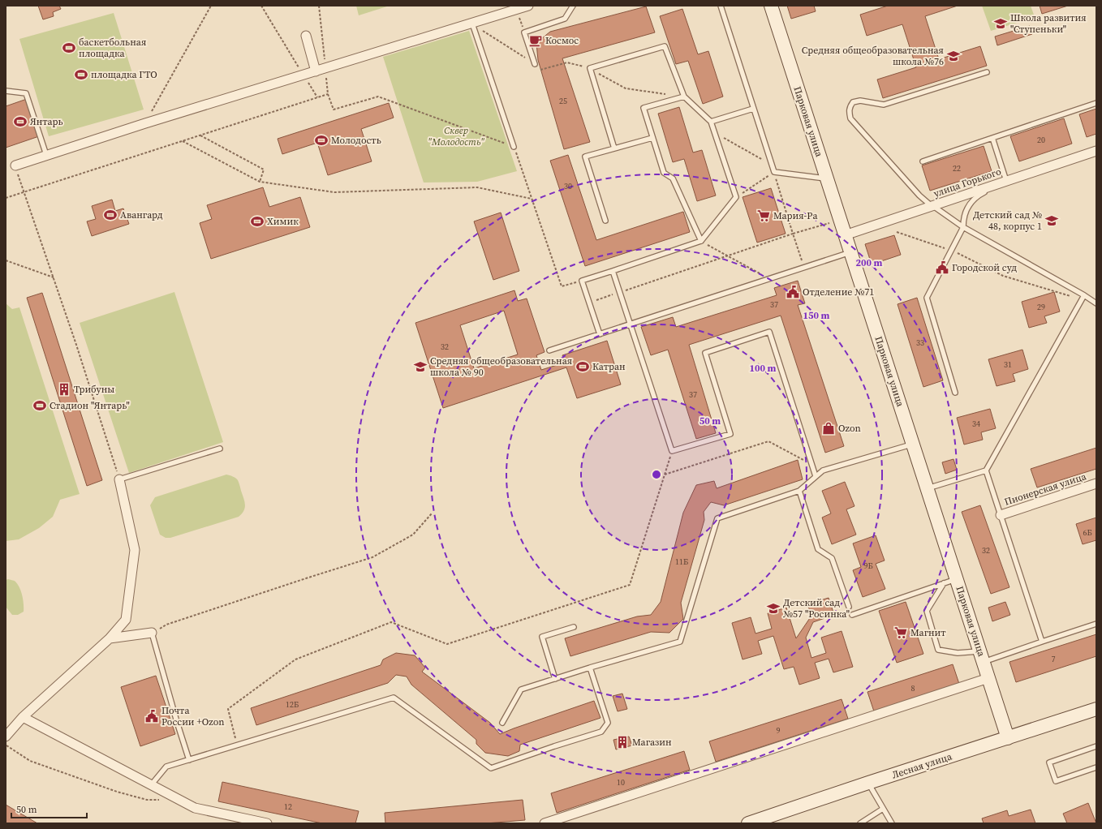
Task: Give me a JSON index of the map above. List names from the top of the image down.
{
  "streets": {
    "street": [
      "Парковая улица",
      "улица Горького",
      "Пионерская улица",
      "Лесная улица"
    ]
  },
  "crossings": [
    ["Парковая улица", "улица Горького"],
    ["Парковая улица", "Лесная улица"]
  ],
  "parks": ["Сквер \"Молодость\""],
  "places": {
    "school or university": [
      "Школа развития \"Ступеньки\"",
      "Средняя общеобразовательная школа №76",
      "Детский сад № 48, корпус 1",
      "Средняя общеобразовательная школа № 90",
      "Детский сад №57 \"Росинка\""
    ],
    "cafe": ["Космос"],
    "sports": [
      "баскетбольная площадка",
      "площадка ГТО",
      "Янтарь",
      "Молодость",
      "Авангард",
      "Химик",
      "Катран",
      "Стадион \"Янтарь\""
    ],
    "supermarket": ["Мария-Ра", "Магнит"],
    "public building": ["Городской суд", "Отделение №71", "Почта России +Ozon"],
    "building": ["Трибуны", "Магазин"],
    "shop": ["Ozon"]
  },
  "house_numbers": [
    "25",
    "20",
    "22",
    "30",
    "37",
    "29",
    "33",
    "32",
    "31",
    "37",
    "34",
    "6Б",
    "32",
    "11Б",
    "9Б",
    "7",
    "8",
    "12Б",
    "9",
    "10",
    "12"
  ],
  "scale_bar": "50 m",
  "rings": [
    "200 m",
    "150 m",
    "100 m",
    "50 m"
  ]
}
